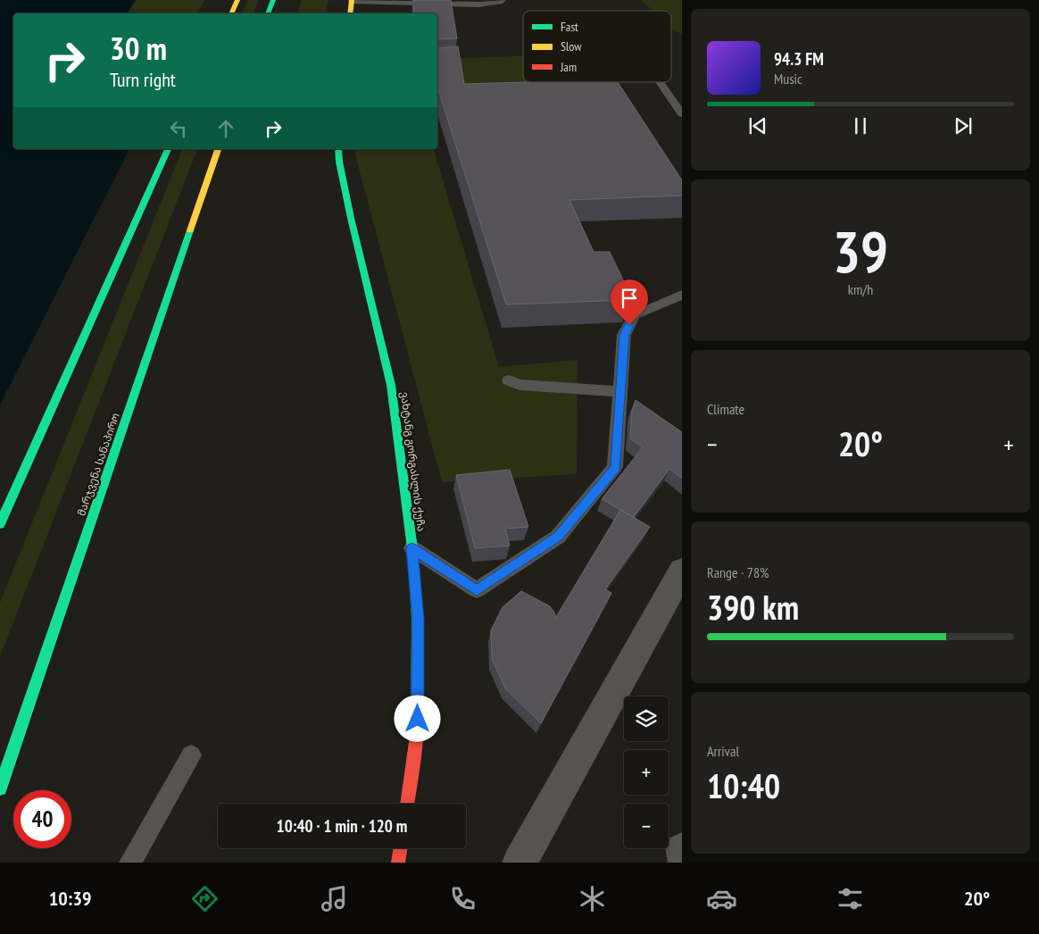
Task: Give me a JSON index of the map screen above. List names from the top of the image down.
{
  "streets": {
    "main road": ["ვახტანგ გორგასლის ქუჩა", "მარჯვენა სანაპირო"]
  },
  "legend": ["Fast", "Slow", "Jam"],
  "page": {
    "turn": ["30 m", "Turn right"],
    "song": ["94.3 FM", "Music"],
    "tile": [
      ["39", "km/h"],
      "Climate",
      ["Range · 78%", "390 km"],
      ["Arrival", "10:40"]
    ],
    "heat": ["−", "20°", "+"],
    "map_buttons": ["+", "−"],
    "limit": "40",
    "trip": "10:40 · 1 min · 120 m",
    "tabs": ["10:39", "20°"]
  }
}
